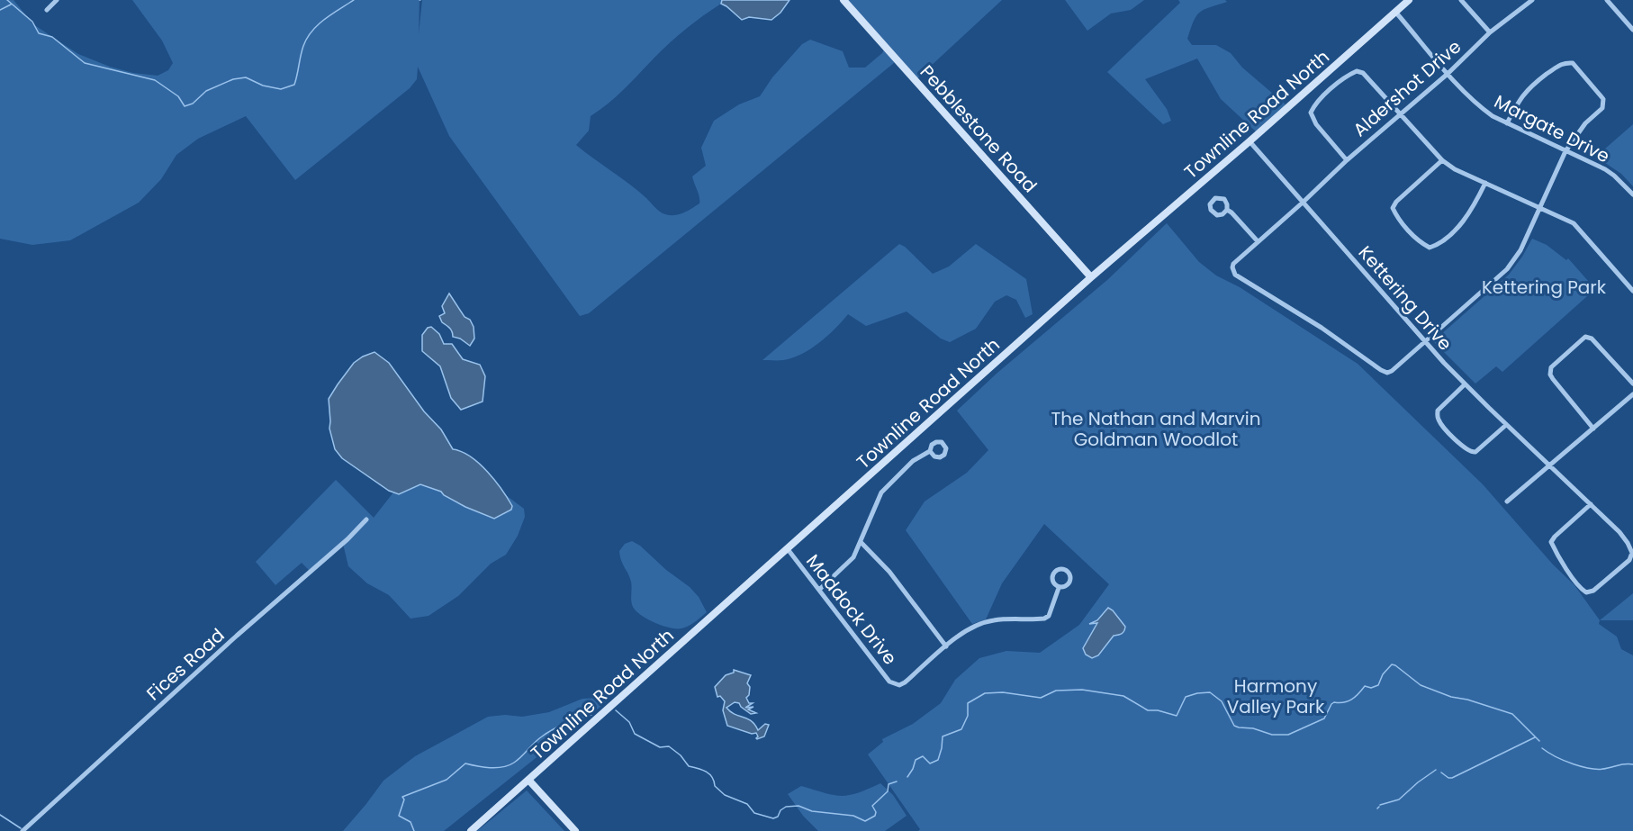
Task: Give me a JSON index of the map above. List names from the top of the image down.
{
  "streets": {
    "main road": ["Townline Road North", "Pebblestone Road"],
    "street": [
      "Aldershot Drive",
      "Margate Drive",
      "Kettering Drive",
      "Maddock Drive",
      "Fices Road"
    ]
  },
  "crossings": [
    ["Aldershot Drive", "Margate Drive"],
    ["Aldershot Drive", "Kettering Drive"],
    ["Townline Road North", "Pebblestone Road"],
    ["Townline Road North", "Margate Drive"],
    ["Townline Road North", "Kettering Drive"],
    ["Townline Road North", "Maddock Drive"]
  ],
  "parks": ["Kettering Park", "The Nathan and Marvin Goldman Woodlot", "Harmony Valley Park"]
}
